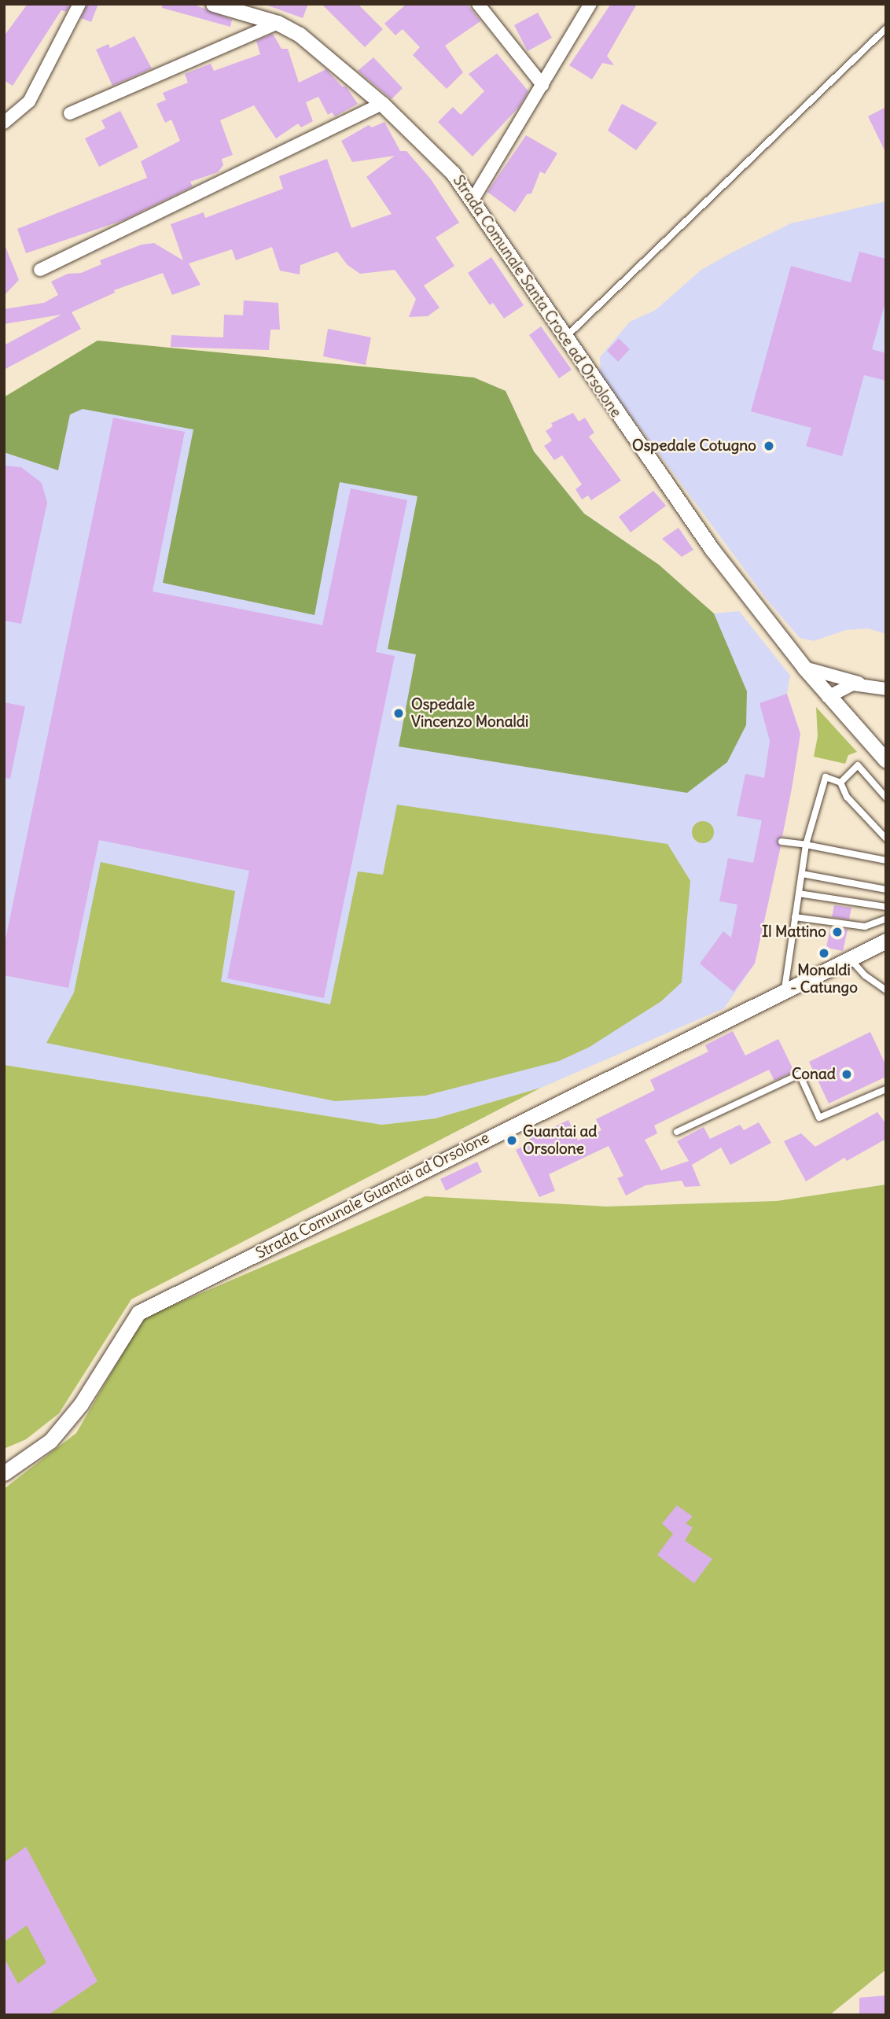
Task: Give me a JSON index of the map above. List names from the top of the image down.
{
  "streets": {
    "street": ["Strada Comunale Santa Croce ad Orsolone", "Strada Comunale Guantai ad Orsolone"]
  },
  "places": [
    "Ospedale Cotugno",
    "Ospedale Vincenzo Monaldi",
    "Il Mattino",
    "Monaldi - Catungo",
    "Conad",
    "Guantai ad Orsolone"
  ]
}
